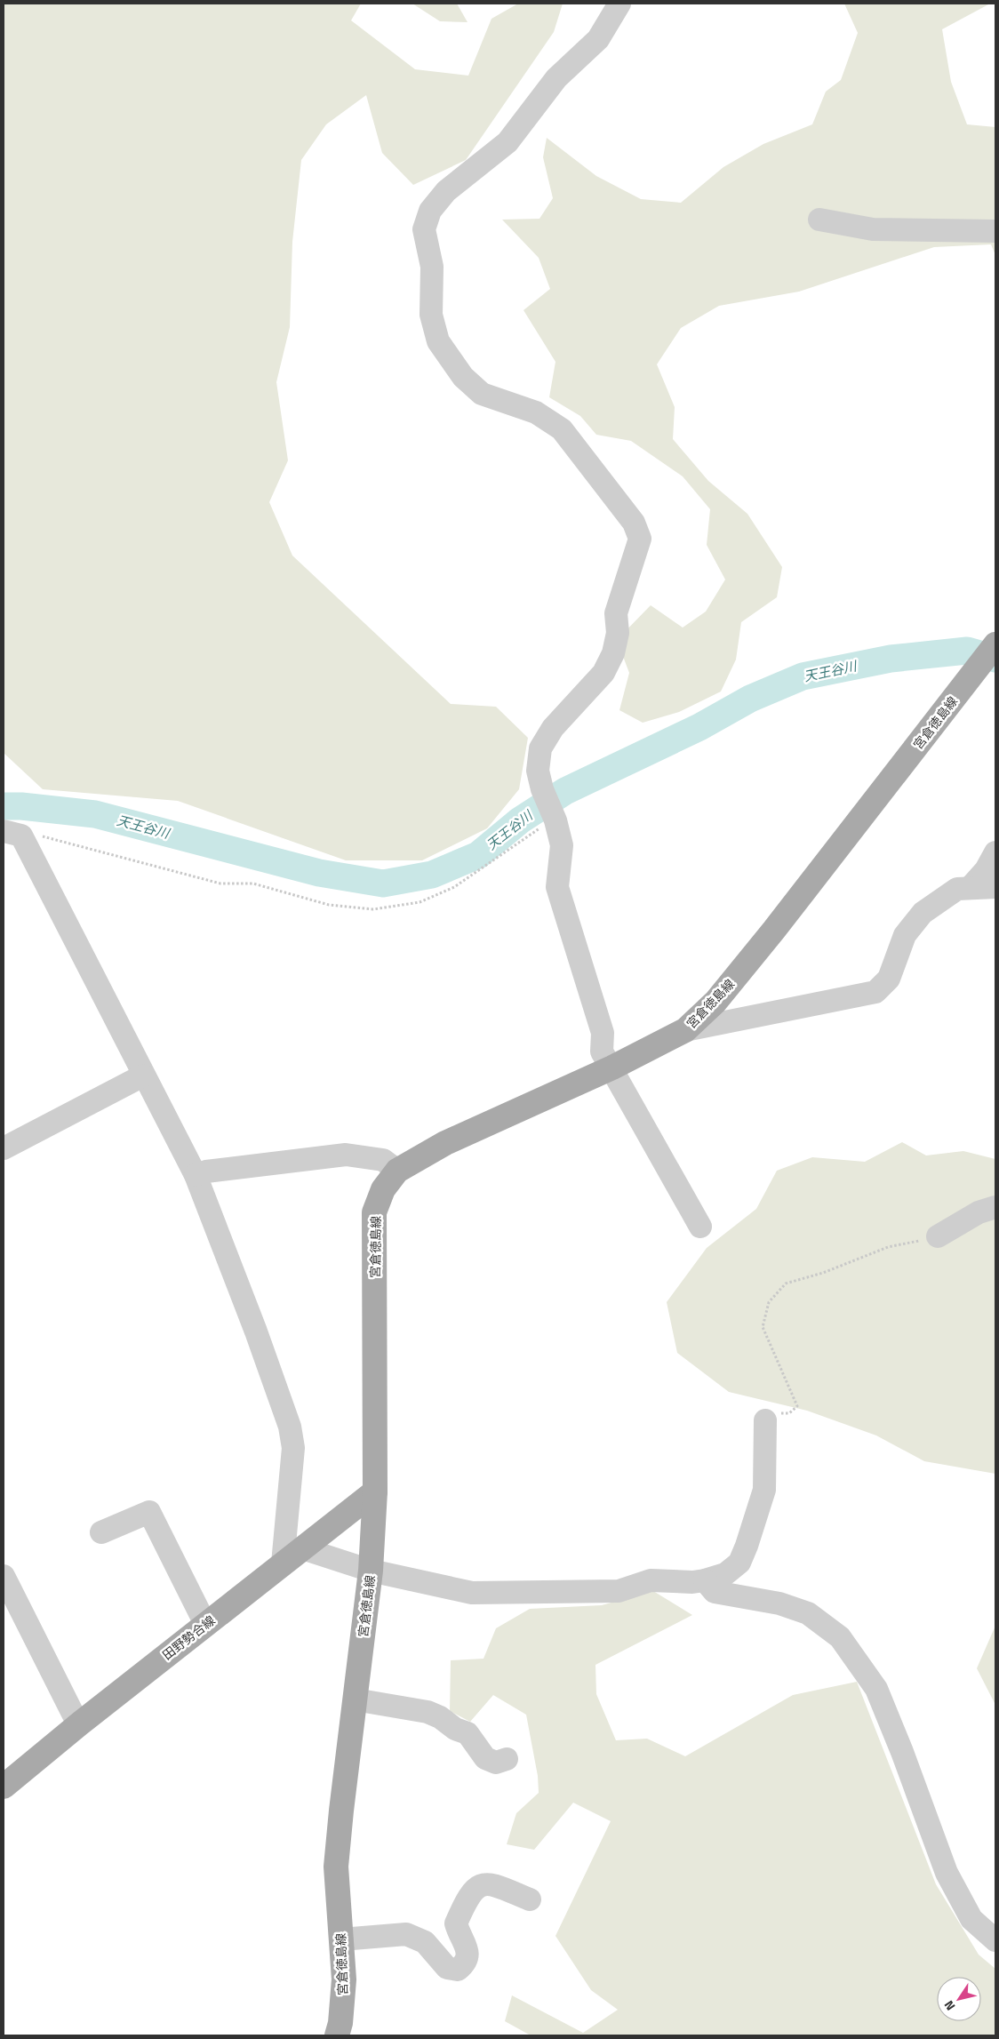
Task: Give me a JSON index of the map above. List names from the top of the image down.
{
  "streets": {
    "main road": ["宮倉徳島線", "田野勢合線"]
  },
  "crossings": [
    ["宮倉徳島線", "田野勢合線"]
  ],
  "water": ["天王谷川"],
  "north": "bottom left"
}
